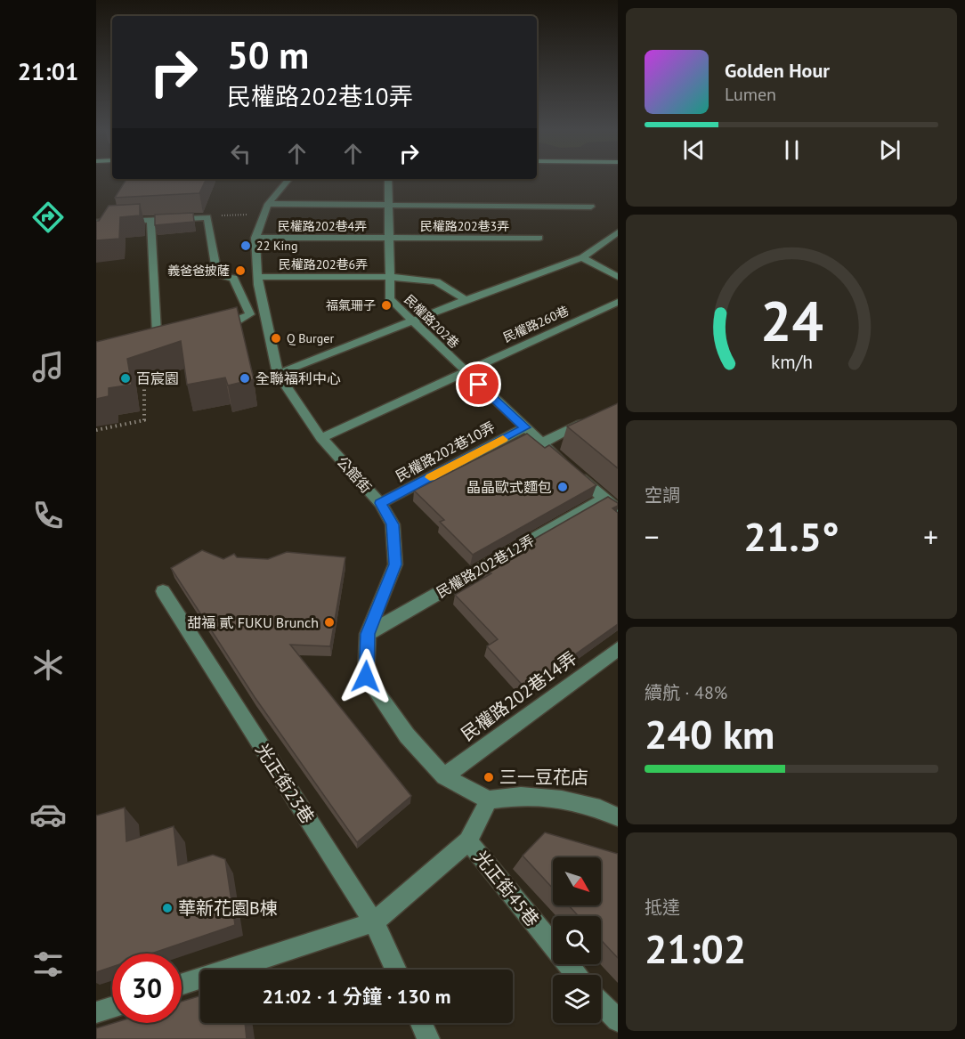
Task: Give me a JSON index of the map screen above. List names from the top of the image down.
{
  "streets": {
    "street": [
      "民權路202巷4弄",
      "民權路202巷3弄",
      "民權路202巷6弄",
      "民權路202巷",
      "民權路260巷",
      "民權路202巷10弄",
      "公館街",
      "民權路202巷12弄",
      "民權路202巷14弄",
      "光正街23巷",
      "光正街45巷"
    ]
  },
  "crossings": [
    ["民權路202巷4弄", "民權路202巷3弄"],
    ["民權路202巷4弄", "民權路202巷"],
    ["民權路202巷4弄", "公館街"],
    ["民權路202巷3弄", "民權路202巷"],
    ["民權路202巷6弄", "民權路202巷"],
    ["民權路202巷6弄", "公館街"],
    ["民權路202巷", "民權路260巷"],
    ["民權路202巷", "民權路202巷10弄"],
    ["民權路202巷", "民權路202巷12弄"],
    ["民權路260巷", "公館街"],
    ["民權路202巷10弄", "公館街"],
    ["公館街", "民權路202巷12弄"],
    ["公館街", "民權路202巷14弄"]
  ],
  "places": [
    "22 King",
    "義爸爸披薩",
    "福氣珊子",
    "Q Burger",
    "百宸園",
    "全聯福利中心",
    "晶晶歐式麵包",
    "甜福 貳 FUKU Brunch",
    "三一豆花店",
    "華新花園B棟"
  ],
  "north": "bottom right",
  "page": {
    "tabs": "21:01",
    "turn": ["50 m", "民權路202巷10弄"],
    "song": ["Golden Hour", "Lumen"],
    "tile": [
      "空調",
      ["續航 · 48%", "240 km"],
      ["抵達", "21:02"]
    ],
    "heat": ["−", "21.5°", "+"],
    "limit": "30",
    "trip": "21:02 · 1 分鐘 · 130 m",
    "gauge": ["24", "km/h"]
  }
}
